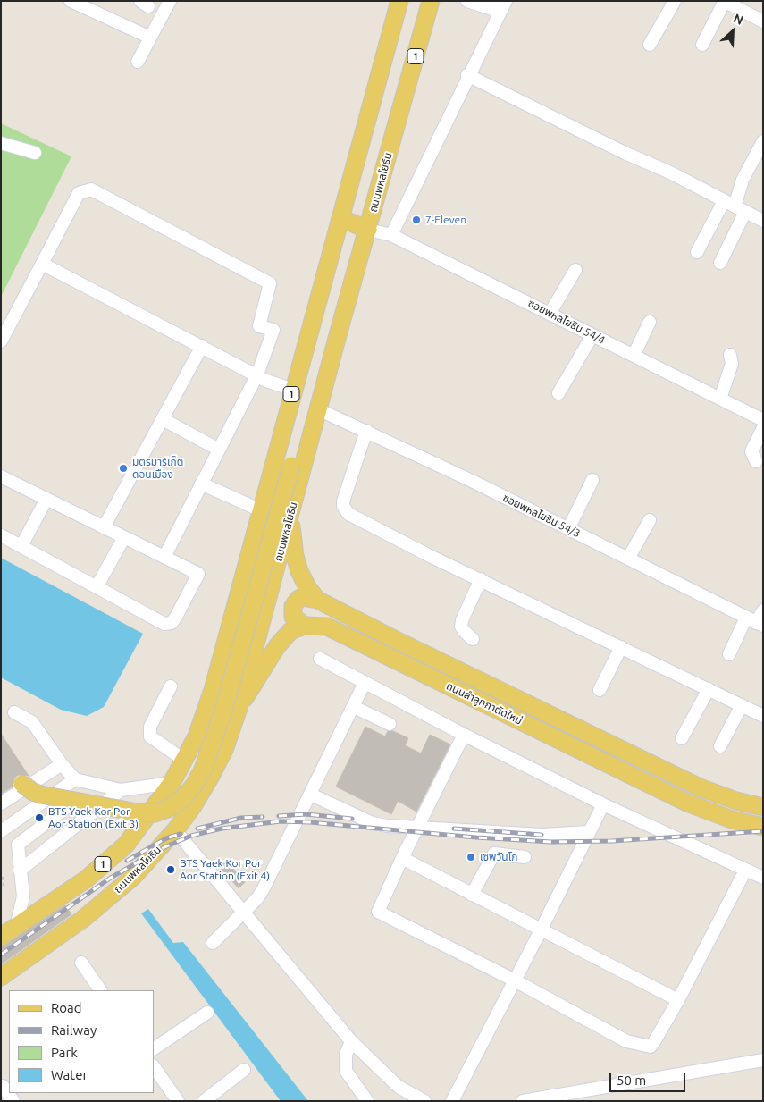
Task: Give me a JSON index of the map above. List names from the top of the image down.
{
  "streets": {
    "main road": ["1", "ถนนพหลโยธิน", "ถนนลำลูกกาตัดใหม่"],
    "street": ["ซอยพหลโยธิน 54/4", "ซอยพหลโยธิน 54/3"]
  },
  "crossings": [
    ["ถนนพหลโยธิน", "ซอยพหลโยธิน 54/4"],
    ["ถนนพหลโยธิน", "ซอยพหลโยธิน 54/3"],
    ["ถนนพหลโยธิน", "ถนนลำลูกกาตัดใหม่"]
  ],
  "places": [
    "7-Eleven",
    "มิตรมาร์เก็ต ดอนเมือง",
    "BTS Yaek Kor Por Aor Station (Exit 3)",
    "เซพวันโก",
    "BTS Yaek Kor Por Aor Station (Exit 4)"
  ],
  "legend": [
    "Road",
    "Railway",
    "Park",
    "Water"
  ],
  "scale_bar": "50 m",
  "north": "top right"
}
